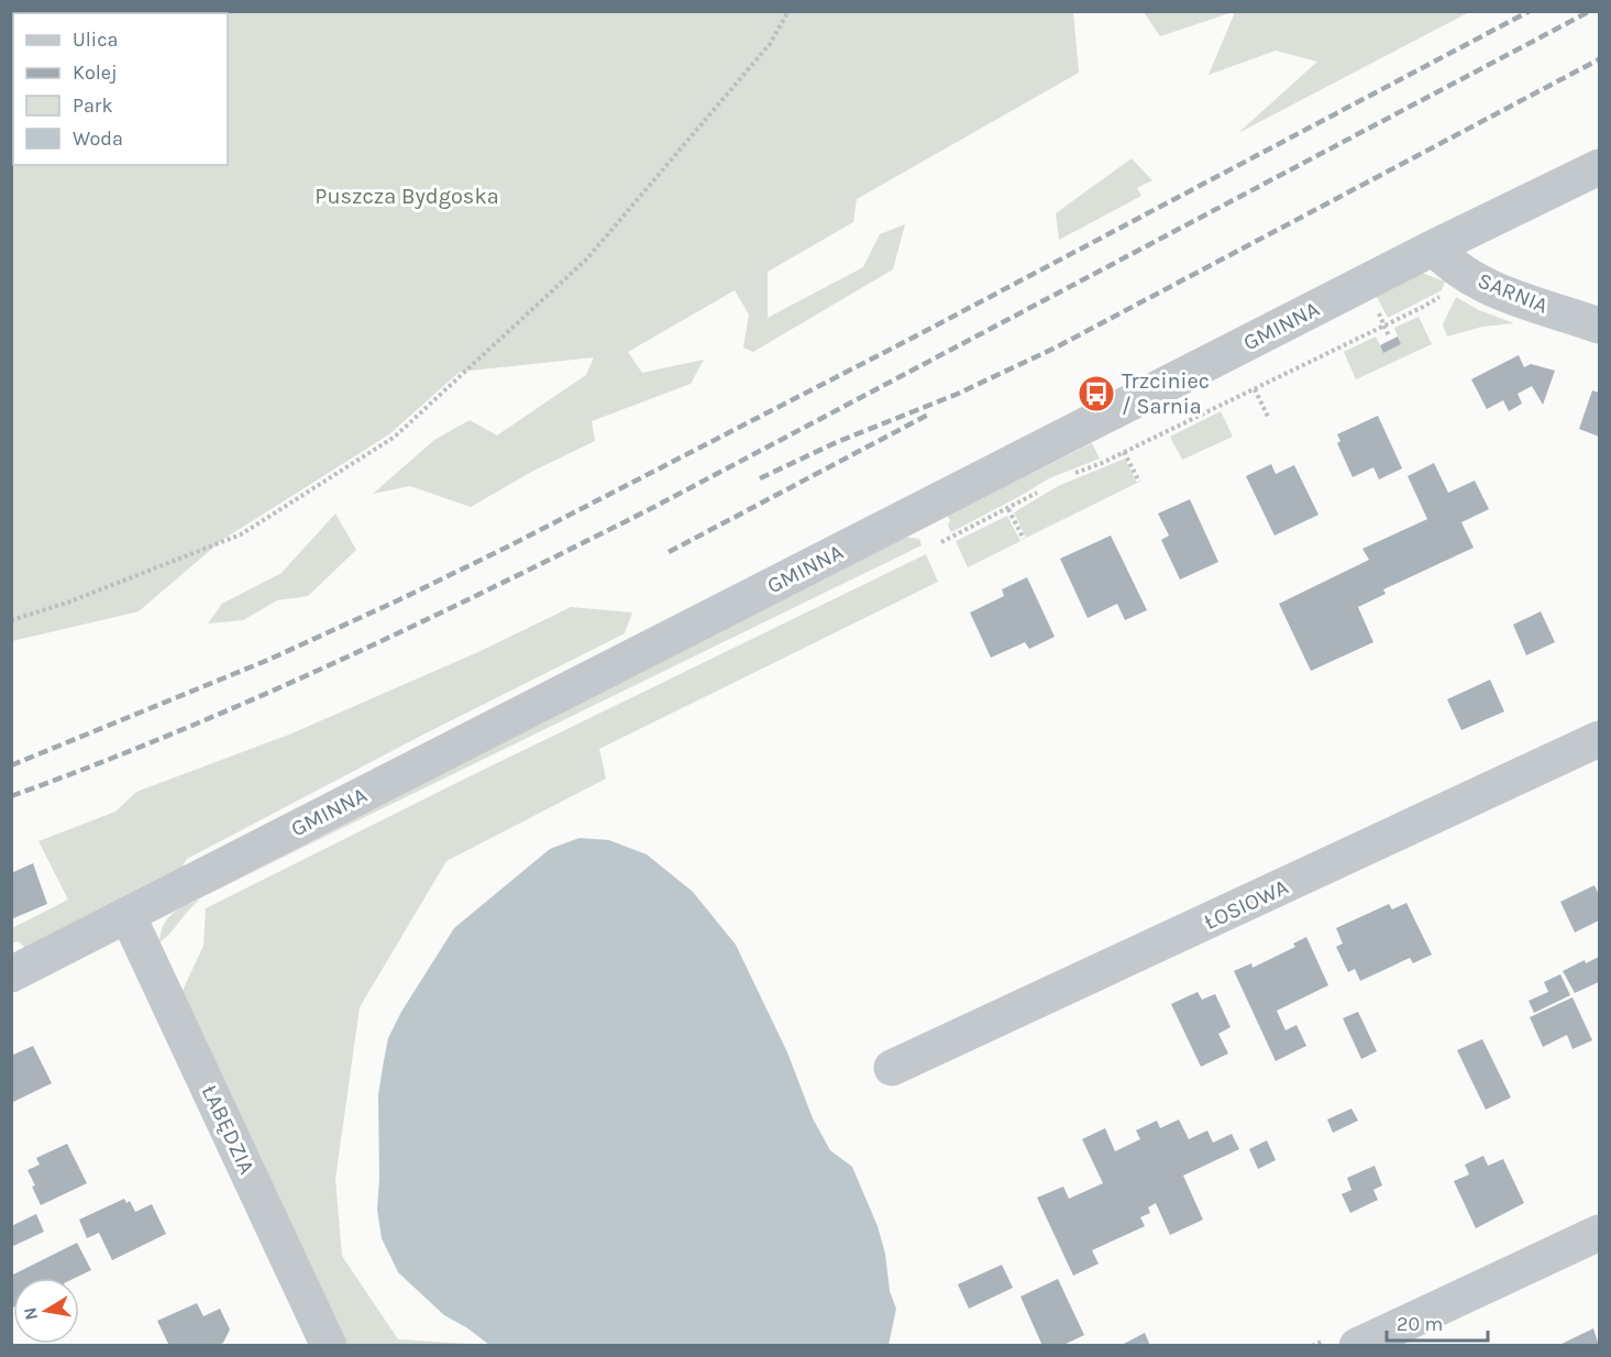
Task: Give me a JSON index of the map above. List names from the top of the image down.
{
  "streets": {
    "street": [
      "SARNIA",
      "GMINNA",
      "ŁOSIOWA",
      "ŁABĘDZIA"
    ]
  },
  "crossings": [
    ["SARNIA", "GMINNA"],
    ["GMINNA", "ŁABĘDZIA"]
  ],
  "parks": ["Puszcza Bydgoska"],
  "places": {
    "bus stop": ["Trzciniec / Sarnia"]
  },
  "legend": [
    "Ulica",
    "Kolej",
    "Park",
    "Woda"
  ],
  "scale_bar": "20 m",
  "north": "left"
}
